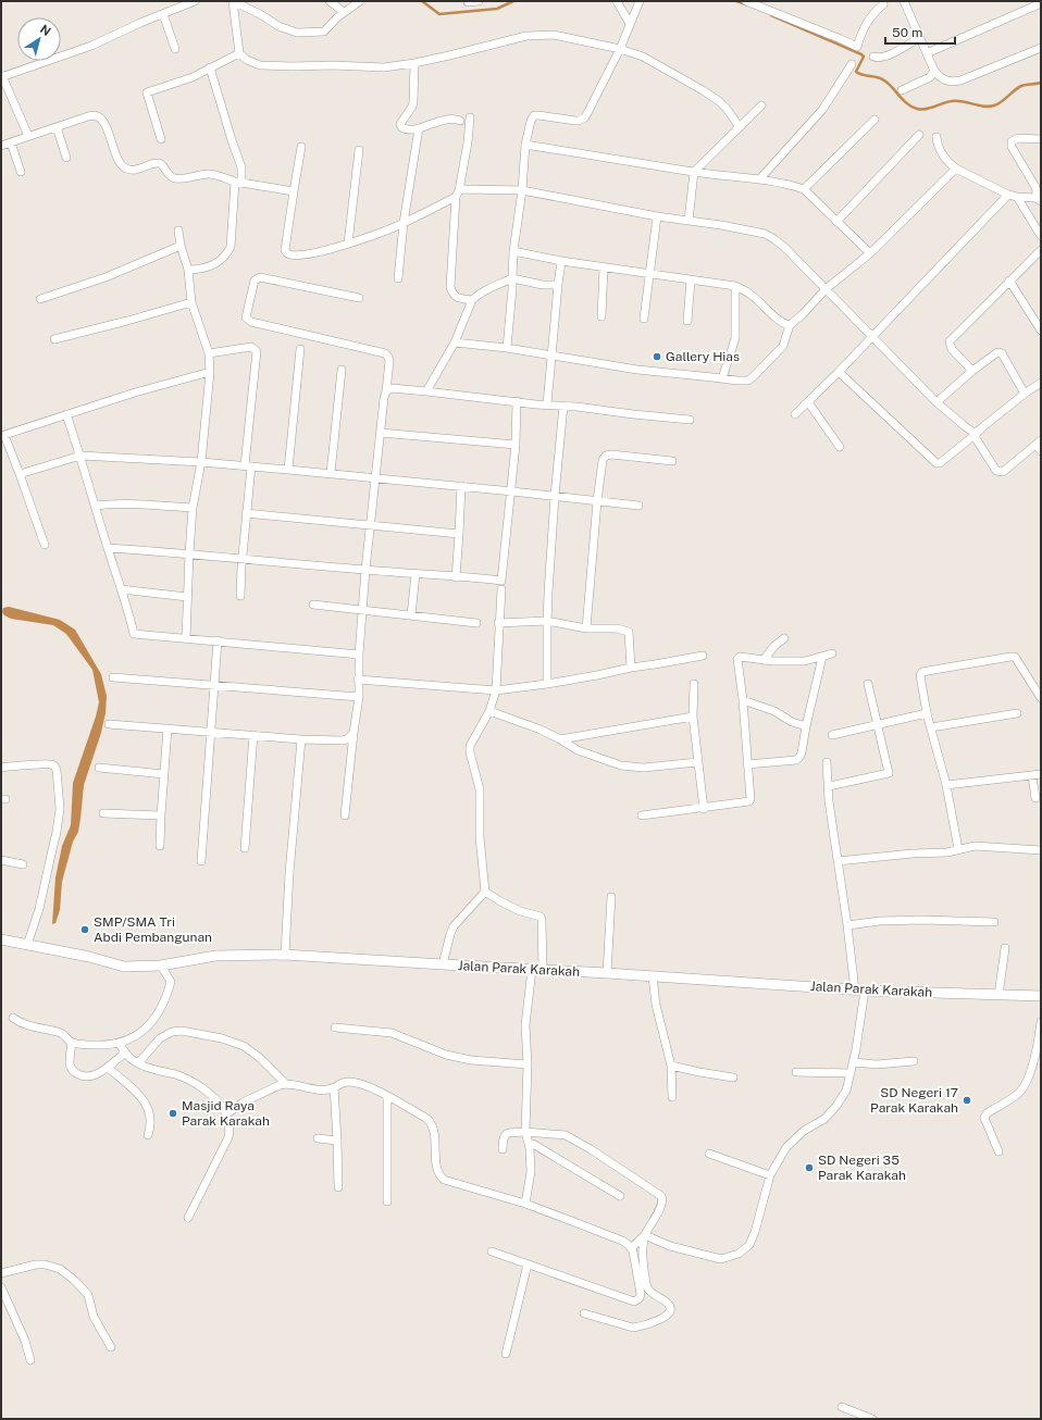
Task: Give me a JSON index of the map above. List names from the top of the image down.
{
  "streets": {
    "street": ["Jalan Parak Karakah"]
  },
  "places": [
    "Gallery Hias",
    "SMP/SMA Tri Abdi Pembangunan",
    "SD Negeri 17 Parak Karakah",
    "Masjid Raya Parak Karakah",
    "SD Negeri 35 Parak Karakah"
  ],
  "scale_bar": "50 m",
  "north": "top right"
}
